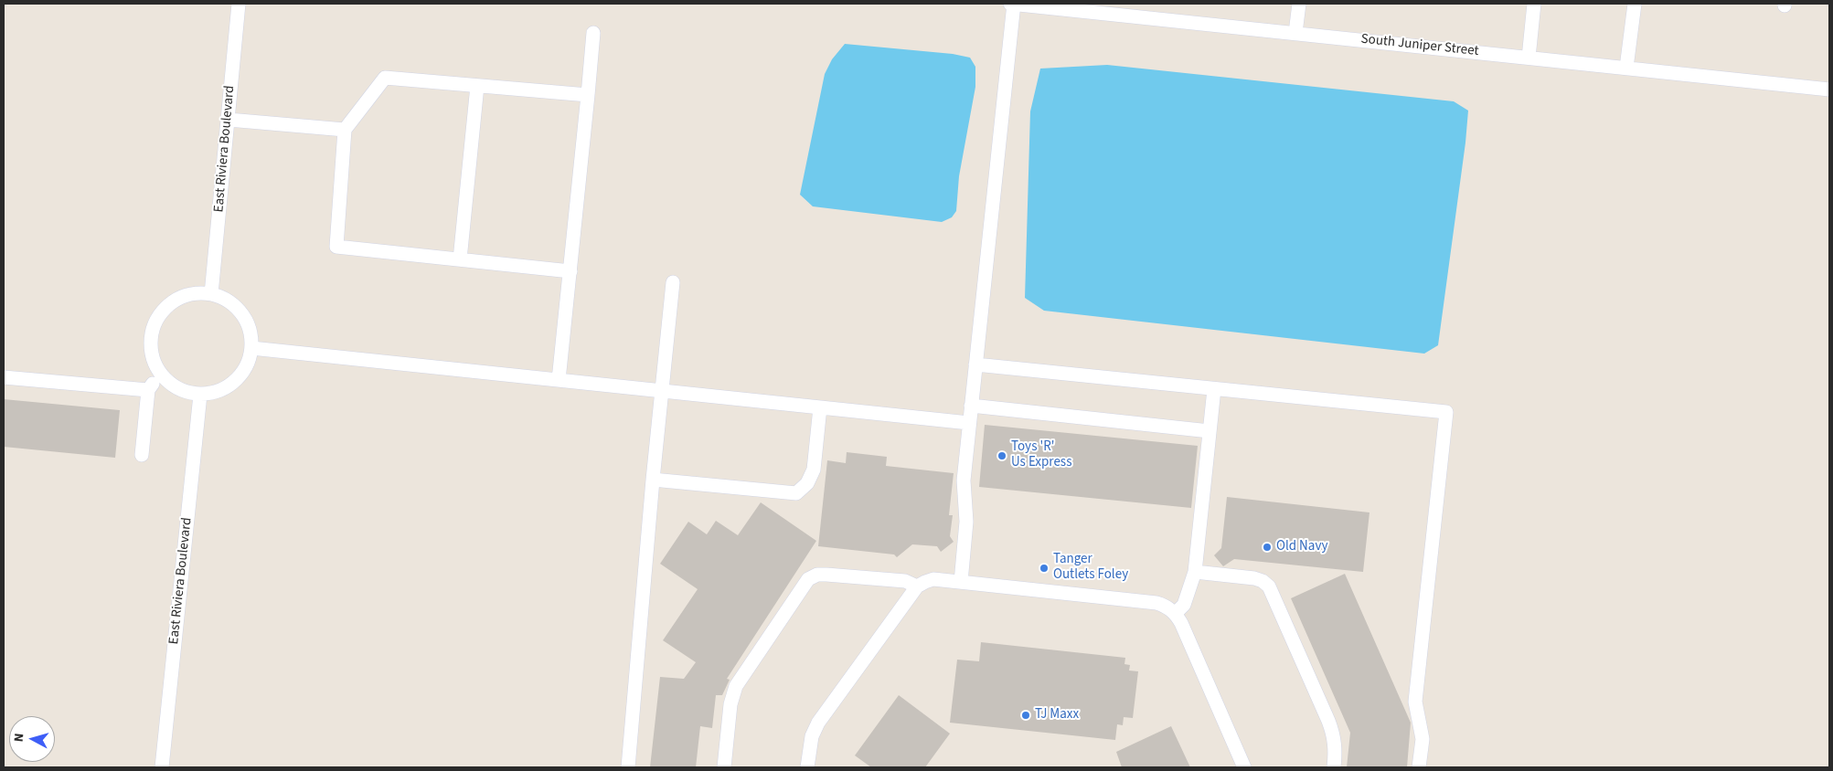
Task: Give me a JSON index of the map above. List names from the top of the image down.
{
  "streets": {
    "street": ["South Juniper Street", "East Riviera Boulevard"]
  },
  "places": [
    "Toys 'R' Us Express",
    "Old Navy",
    "Tanger Outlets Foley",
    "TJ Maxx"
  ],
  "north": "left"
}
